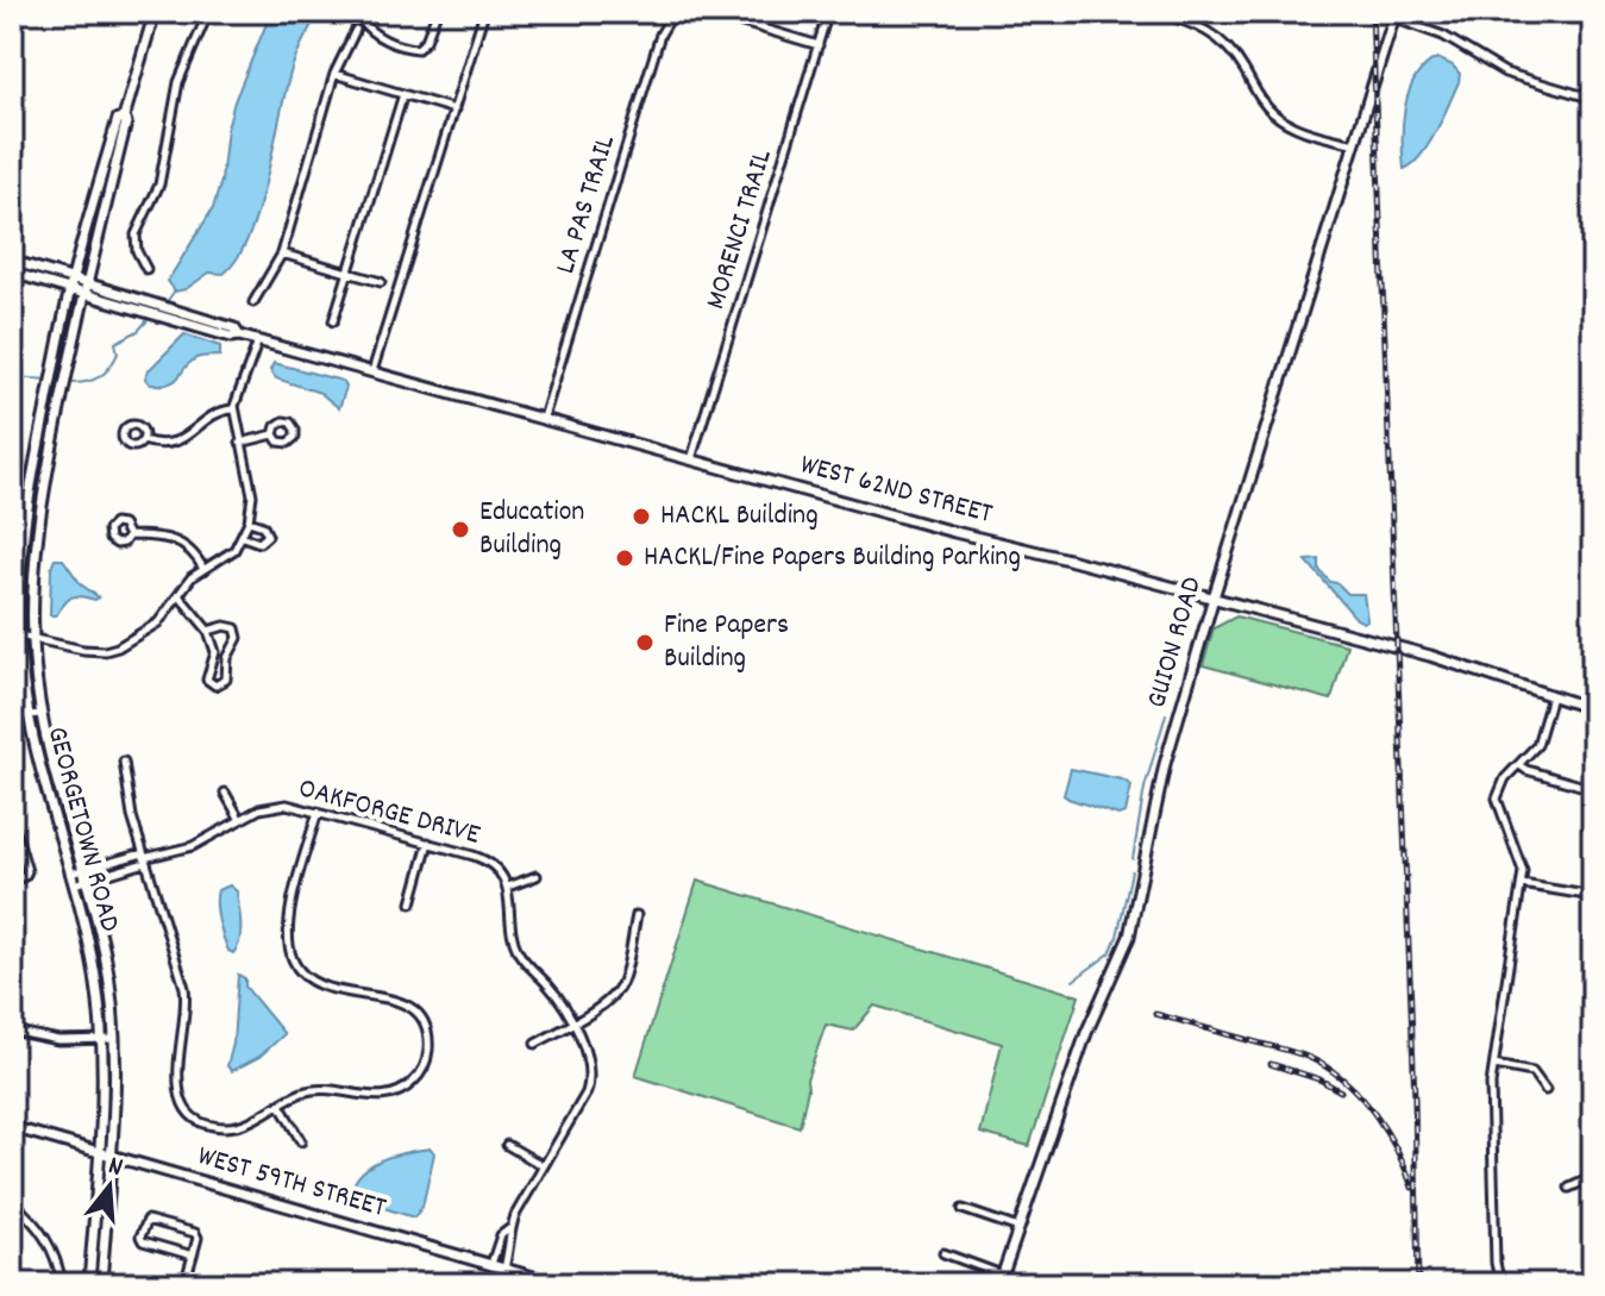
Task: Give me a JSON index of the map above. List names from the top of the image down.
{
  "streets": {
    "street": [
      "LA PAS TRAIL",
      "MORENCI TRAIL",
      "WEST 62ND STREET",
      "GUION ROAD",
      "OAKFORGE DRIVE",
      "GEORGETOWN ROAD",
      "WEST 59TH STREET"
    ]
  },
  "crossings": [
    ["LA PAS TRAIL", "WEST 62ND STREET"],
    ["MORENCI TRAIL", "WEST 62ND STREET"],
    ["WEST 62ND STREET", "GUION ROAD"],
    ["WEST 62ND STREET", "GEORGETOWN ROAD"],
    ["OAKFORGE DRIVE", "GEORGETOWN ROAD"],
    ["GEORGETOWN ROAD", "WEST 59TH STREET"]
  ],
  "places": [
    "HACKL Building",
    "Education Building",
    "HACKL/Fine Papers Building Parking",
    "Fine Papers Building"
  ],
  "north": "top"
}
